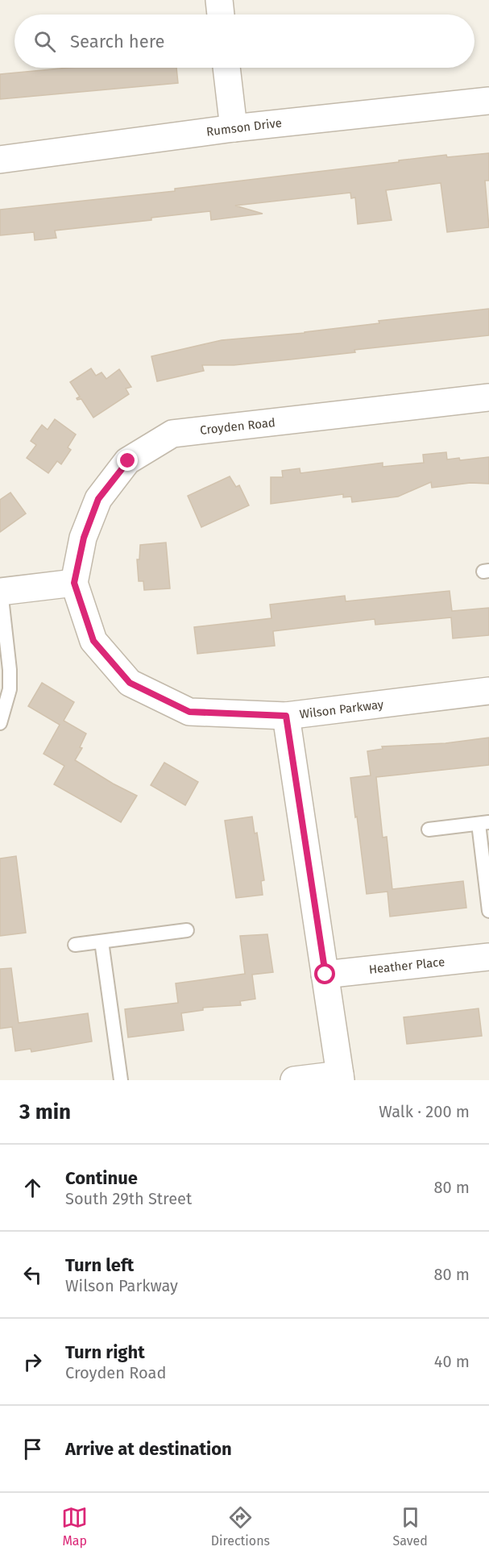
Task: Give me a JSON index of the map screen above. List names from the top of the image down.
{
  "streets": {
    "street": [
      "Rumson Drive",
      "Croyden Road",
      "Wilson Parkway",
      "Heather Place"
    ]
  },
  "crossings": [
    ["Croyden Road", "Wilson Parkway"]
  ],
  "page": {
    "search": "Search here",
    "heading": ["3 min", "Walk · 200 m"],
    "list": [
      ["Continue", "South 29th Street", "80 m"],
      ["Turn left", "Wilson Parkway", "80 m"],
      ["Turn right", "Croyden Road", "40 m"],
      "Arrive at destination"
    ],
    "nav": ["Map", "Directions", "Saved"]
  }
}
